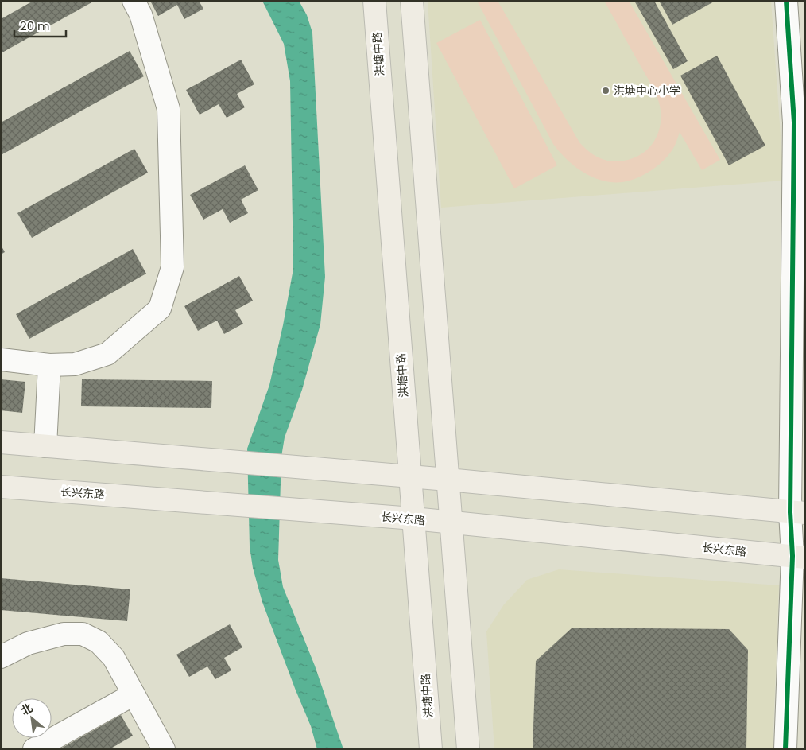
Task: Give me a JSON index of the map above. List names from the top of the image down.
{
  "streets": {
    "main road": ["洪塘中路", "长兴东路"]
  },
  "crossings": [
    ["洪塘中路", "长兴东路"]
  ],
  "places": ["洪塘中心小学"],
  "scale_bar": "20 m",
  "north": "top left"
}
